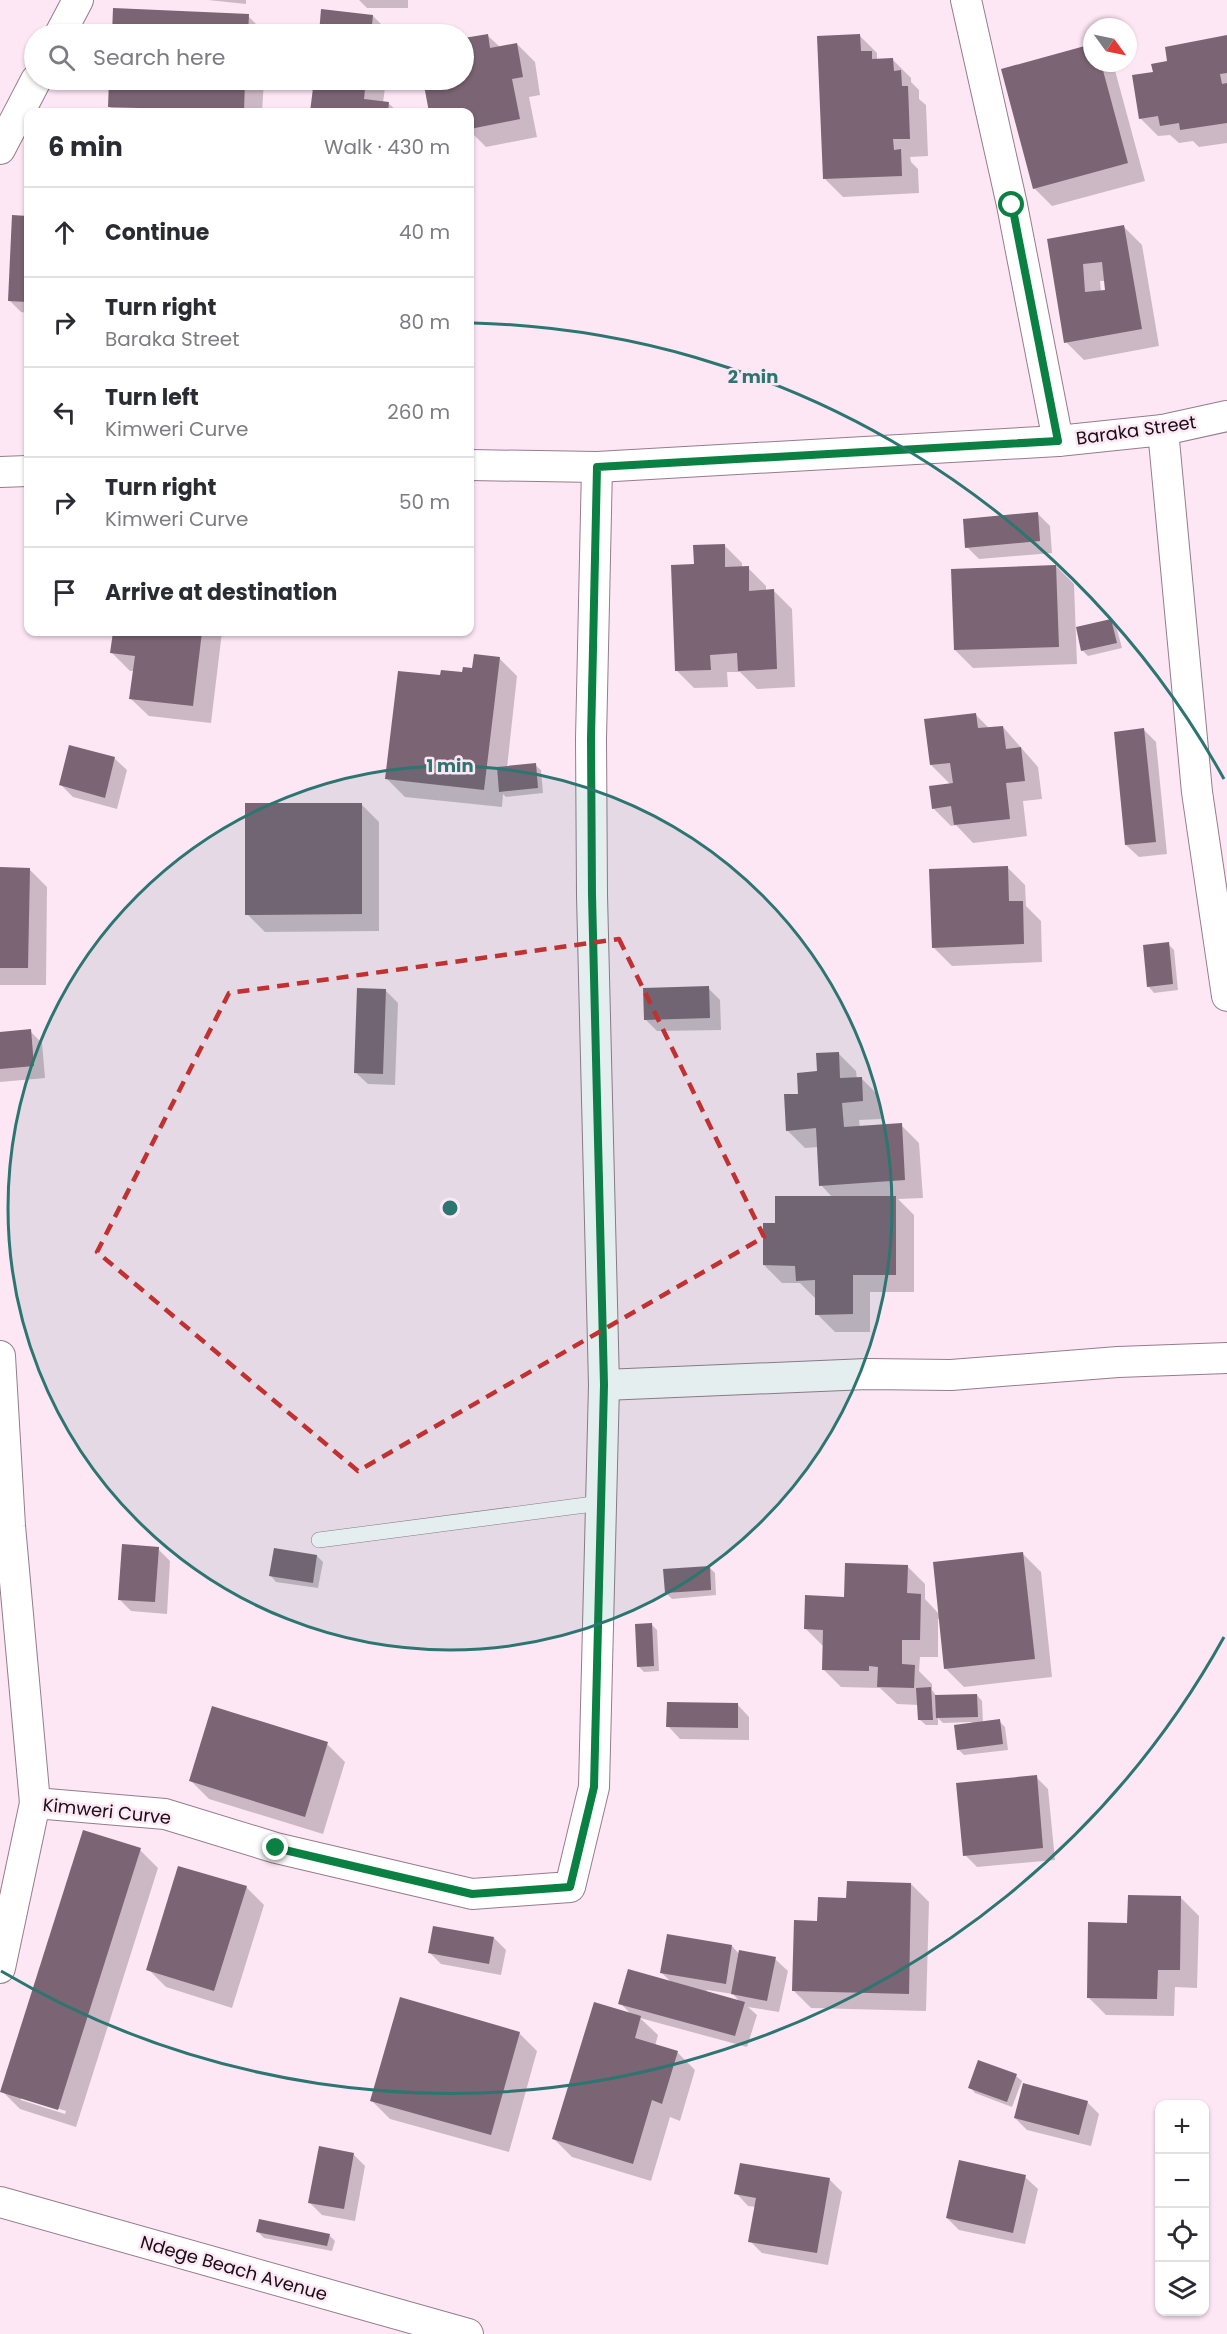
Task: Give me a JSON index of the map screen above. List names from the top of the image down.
{
  "streets": {
    "street": ["Baraka Street", "Kimweri Curve", "Ndege Beach Avenue"]
  },
  "crossings": [
    ["Baraka Street", "Kimweri Curve"]
  ],
  "north": "bottom right",
  "page": {
    "search": "Search here",
    "heading": ["6 min", "Walk · 430 m"],
    "list": [
      ["Continue", "40 m"],
      ["Turn right", "Baraka Street", "80 m"],
      ["Turn left", "Kimweri Curve", "260 m"],
      ["Turn right", "Kimweri Curve", "50 m"],
      "Arrive at destination"
    ],
    "map_buttons": ["+", "−"]
  },
  "rings": ["2 min", "1 min"]
}
